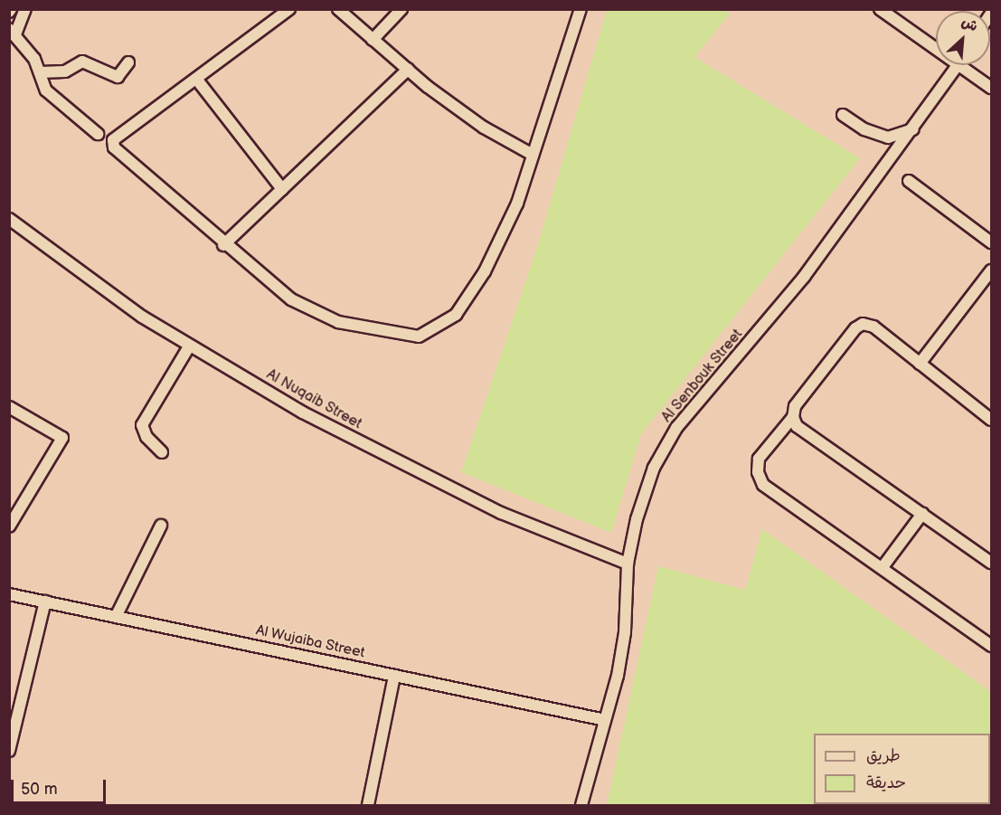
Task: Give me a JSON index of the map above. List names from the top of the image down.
{
  "streets": {
    "street": ["Al Senbouk Street", "Al Nuqaib Street", "Al Wujaiba Street"]
  },
  "crossings": [
    ["Al Senbouk Street", "Al Nuqaib Street"],
    ["Al Senbouk Street", "Al Wujaiba Street"]
  ],
  "legend": ["طريق", "حديقة"],
  "scale_bar": "50 m",
  "north": "top right"
}
